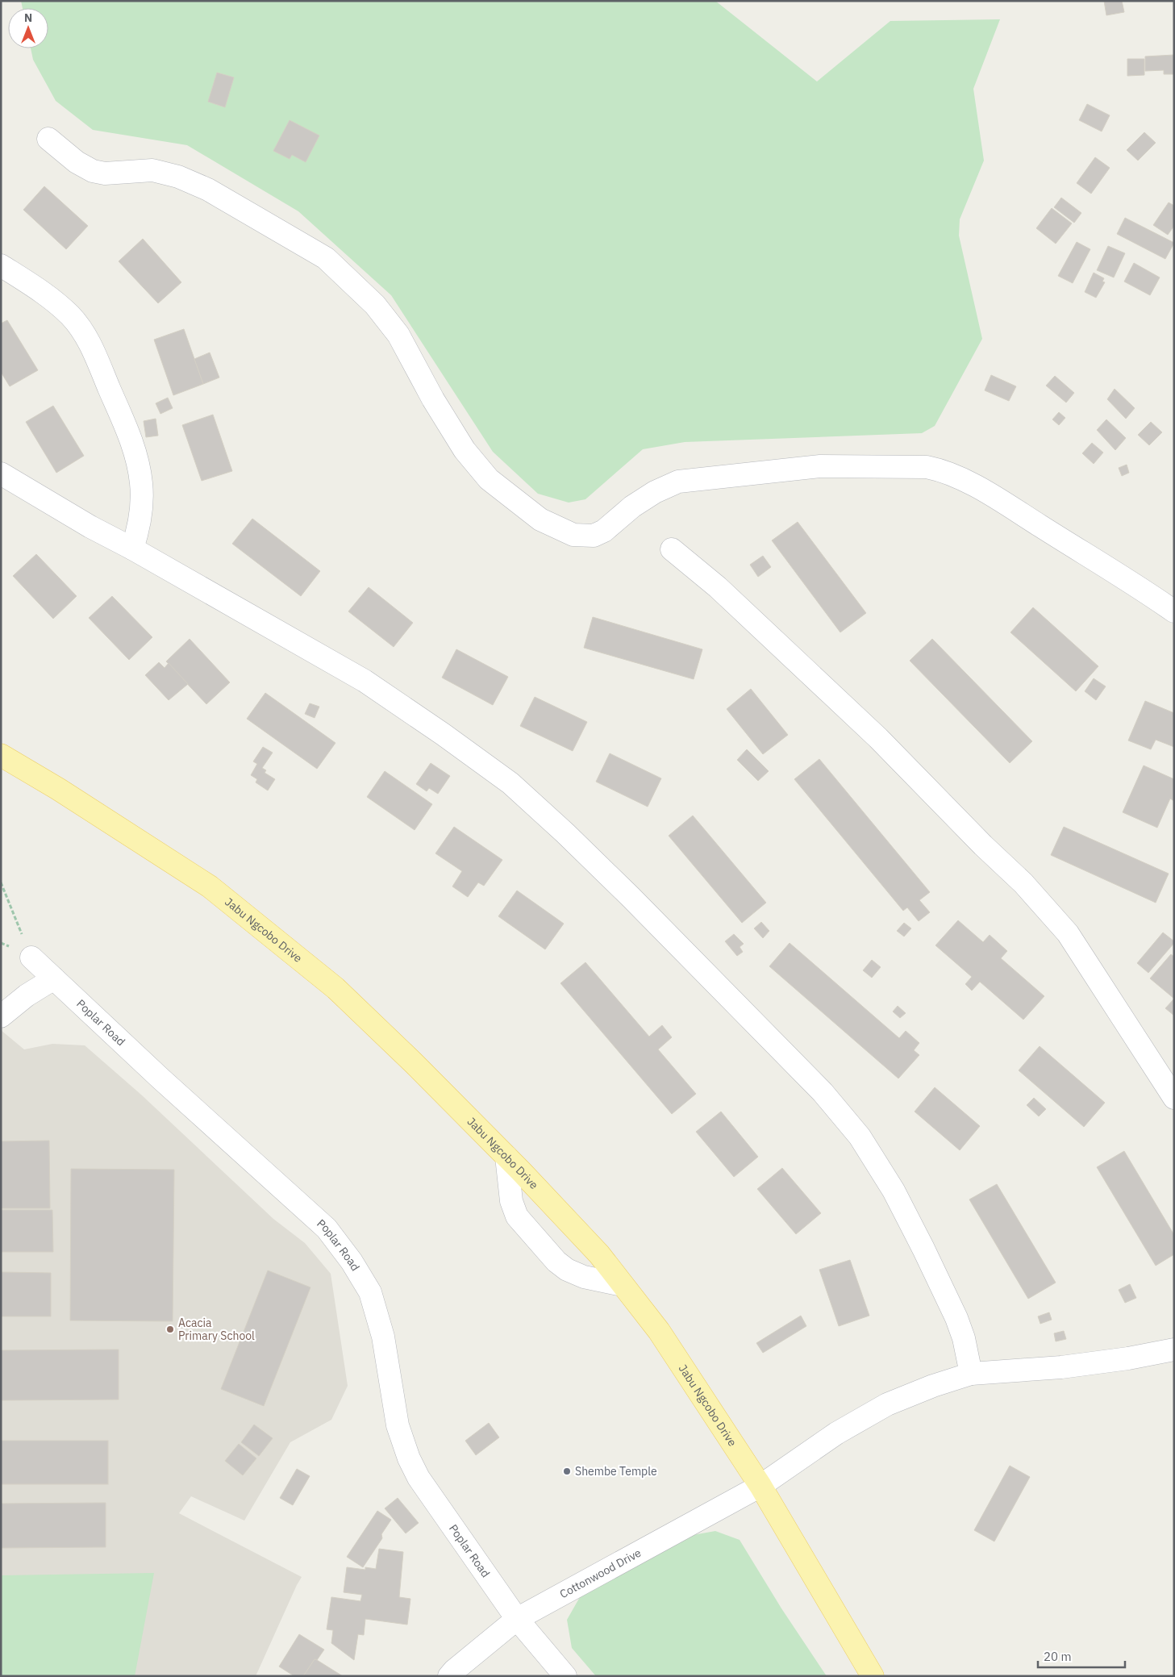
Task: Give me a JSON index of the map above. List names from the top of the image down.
{
  "streets": {
    "main road": ["Jabu Ngcobo Drive"],
    "street": ["Poplar Road", "Cottonwood Drive"]
  },
  "crossings": [
    ["Jabu Ngcobo Drive", "Cottonwood Drive"],
    ["Poplar Road", "Cottonwood Drive"]
  ],
  "places": ["Acacia Primary School", "Shembe Temple"],
  "scale_bar": "20 m",
  "north": "top"
}
